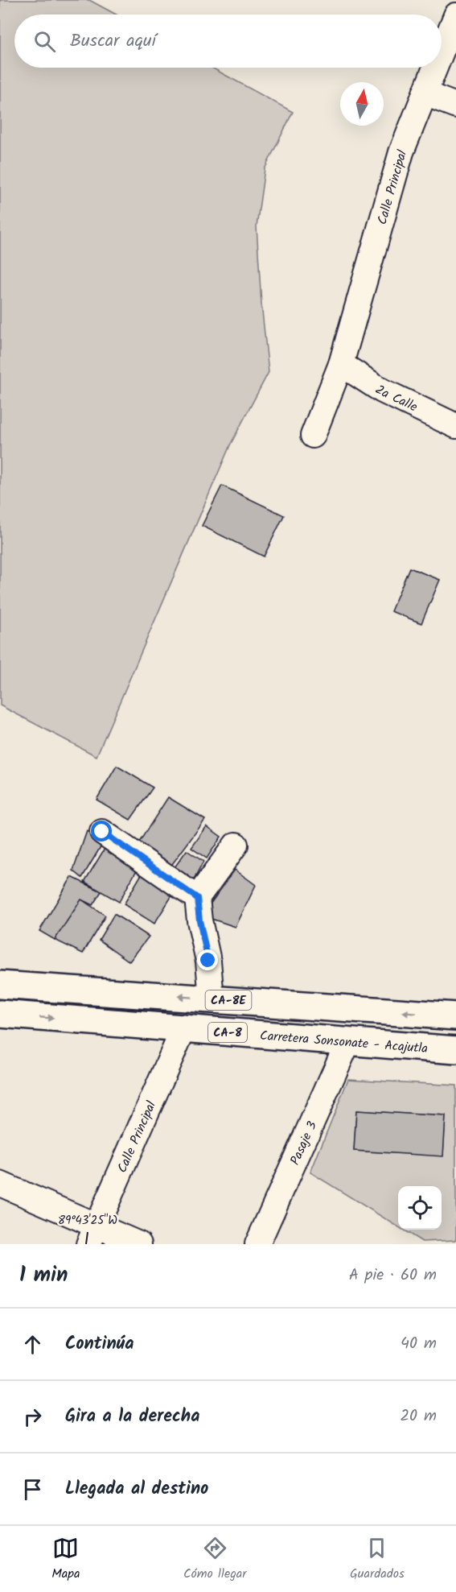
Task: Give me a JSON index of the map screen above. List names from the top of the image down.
{
  "streets": {
    "highway": ["CA-8E", "CA-8", "Carretera Sonsonate - Acajutla"],
    "street": ["Calle Principal", "2a Calle", "Pasaje 3"]
  },
  "crossings": [
    ["Calle Principal", "2a Calle"],
    ["Calle Principal", "Carretera Sonsonate - Acajutla"],
    ["Carretera Sonsonate - Acajutla", "Pasaje 3"]
  ],
  "north": "top",
  "page": {
    "search": "Buscar aquí",
    "heading": ["1 min", "A pie · 60 m"],
    "list": [
      ["Continúa", "40 m"],
      ["Gira a la derecha", "20 m"],
      "Llegada al destino"
    ],
    "nav": ["Mapa", "Cómo llegar", "Guardados"]
  },
  "coordinates": ["89°43'25\"W"]
}
